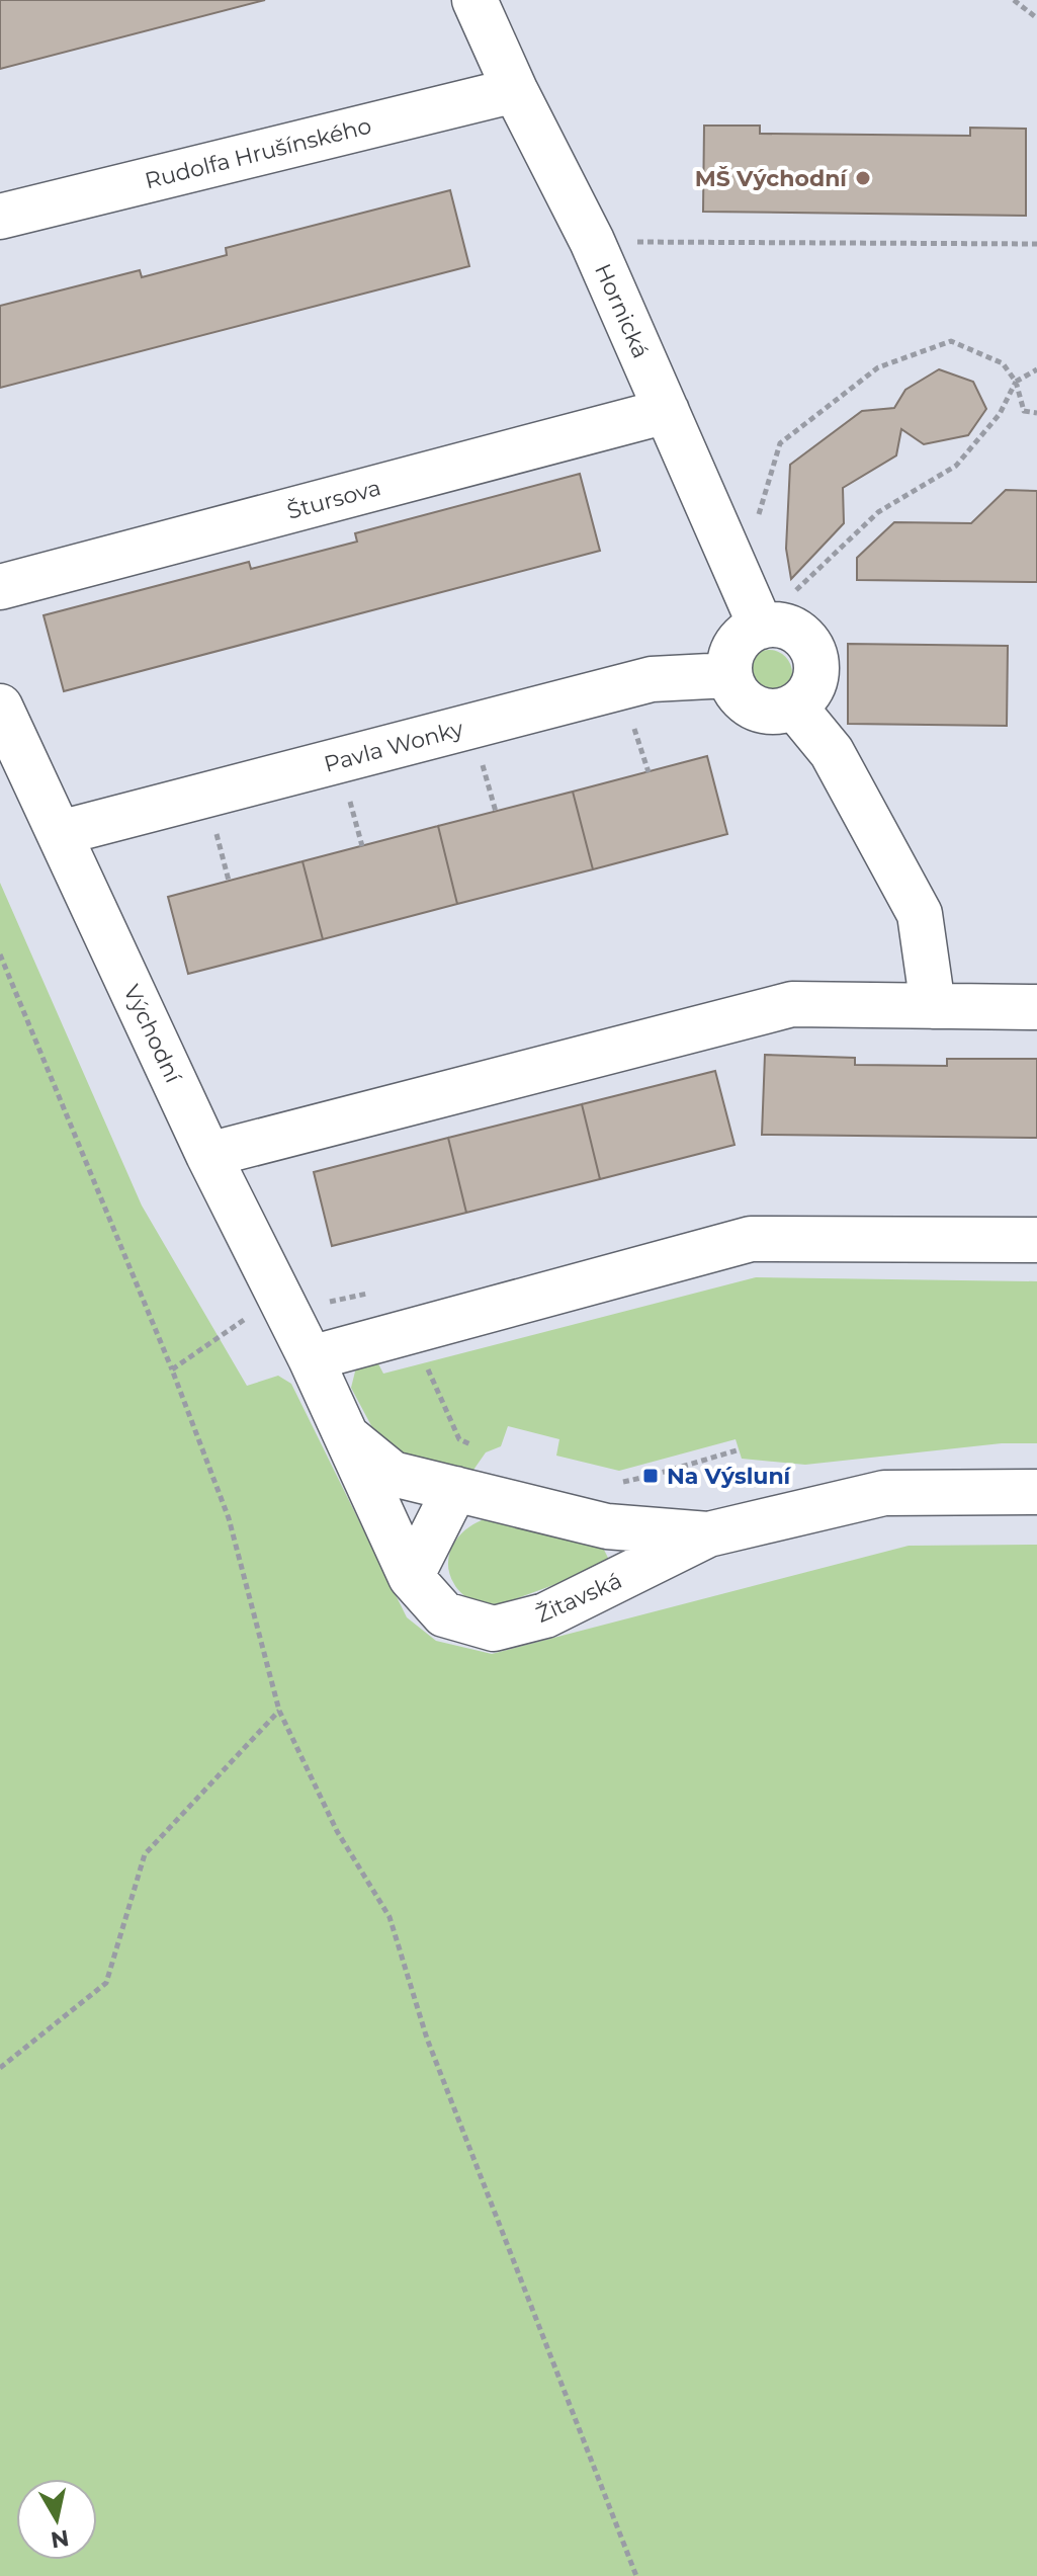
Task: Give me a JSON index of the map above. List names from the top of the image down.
{
  "streets": {
    "street": [
      "Rudolfa Hrušínského",
      "Hornická",
      "Štursova",
      "Pavla Wonky",
      "Východní",
      "Žitavská"
    ]
  },
  "crossings": [
    ["Rudolfa Hrušínského", "Hornická"],
    ["Hornická", "Štursova"],
    ["Hornická", "Pavla Wonky"],
    ["Pavla Wonky", "Východní"],
    ["Východní", "Žitavská"]
  ],
  "places": {
    "other": ["MŠ Východní"],
    "transit": ["Na Výsluní"]
  },
  "north": "bottom"
}
